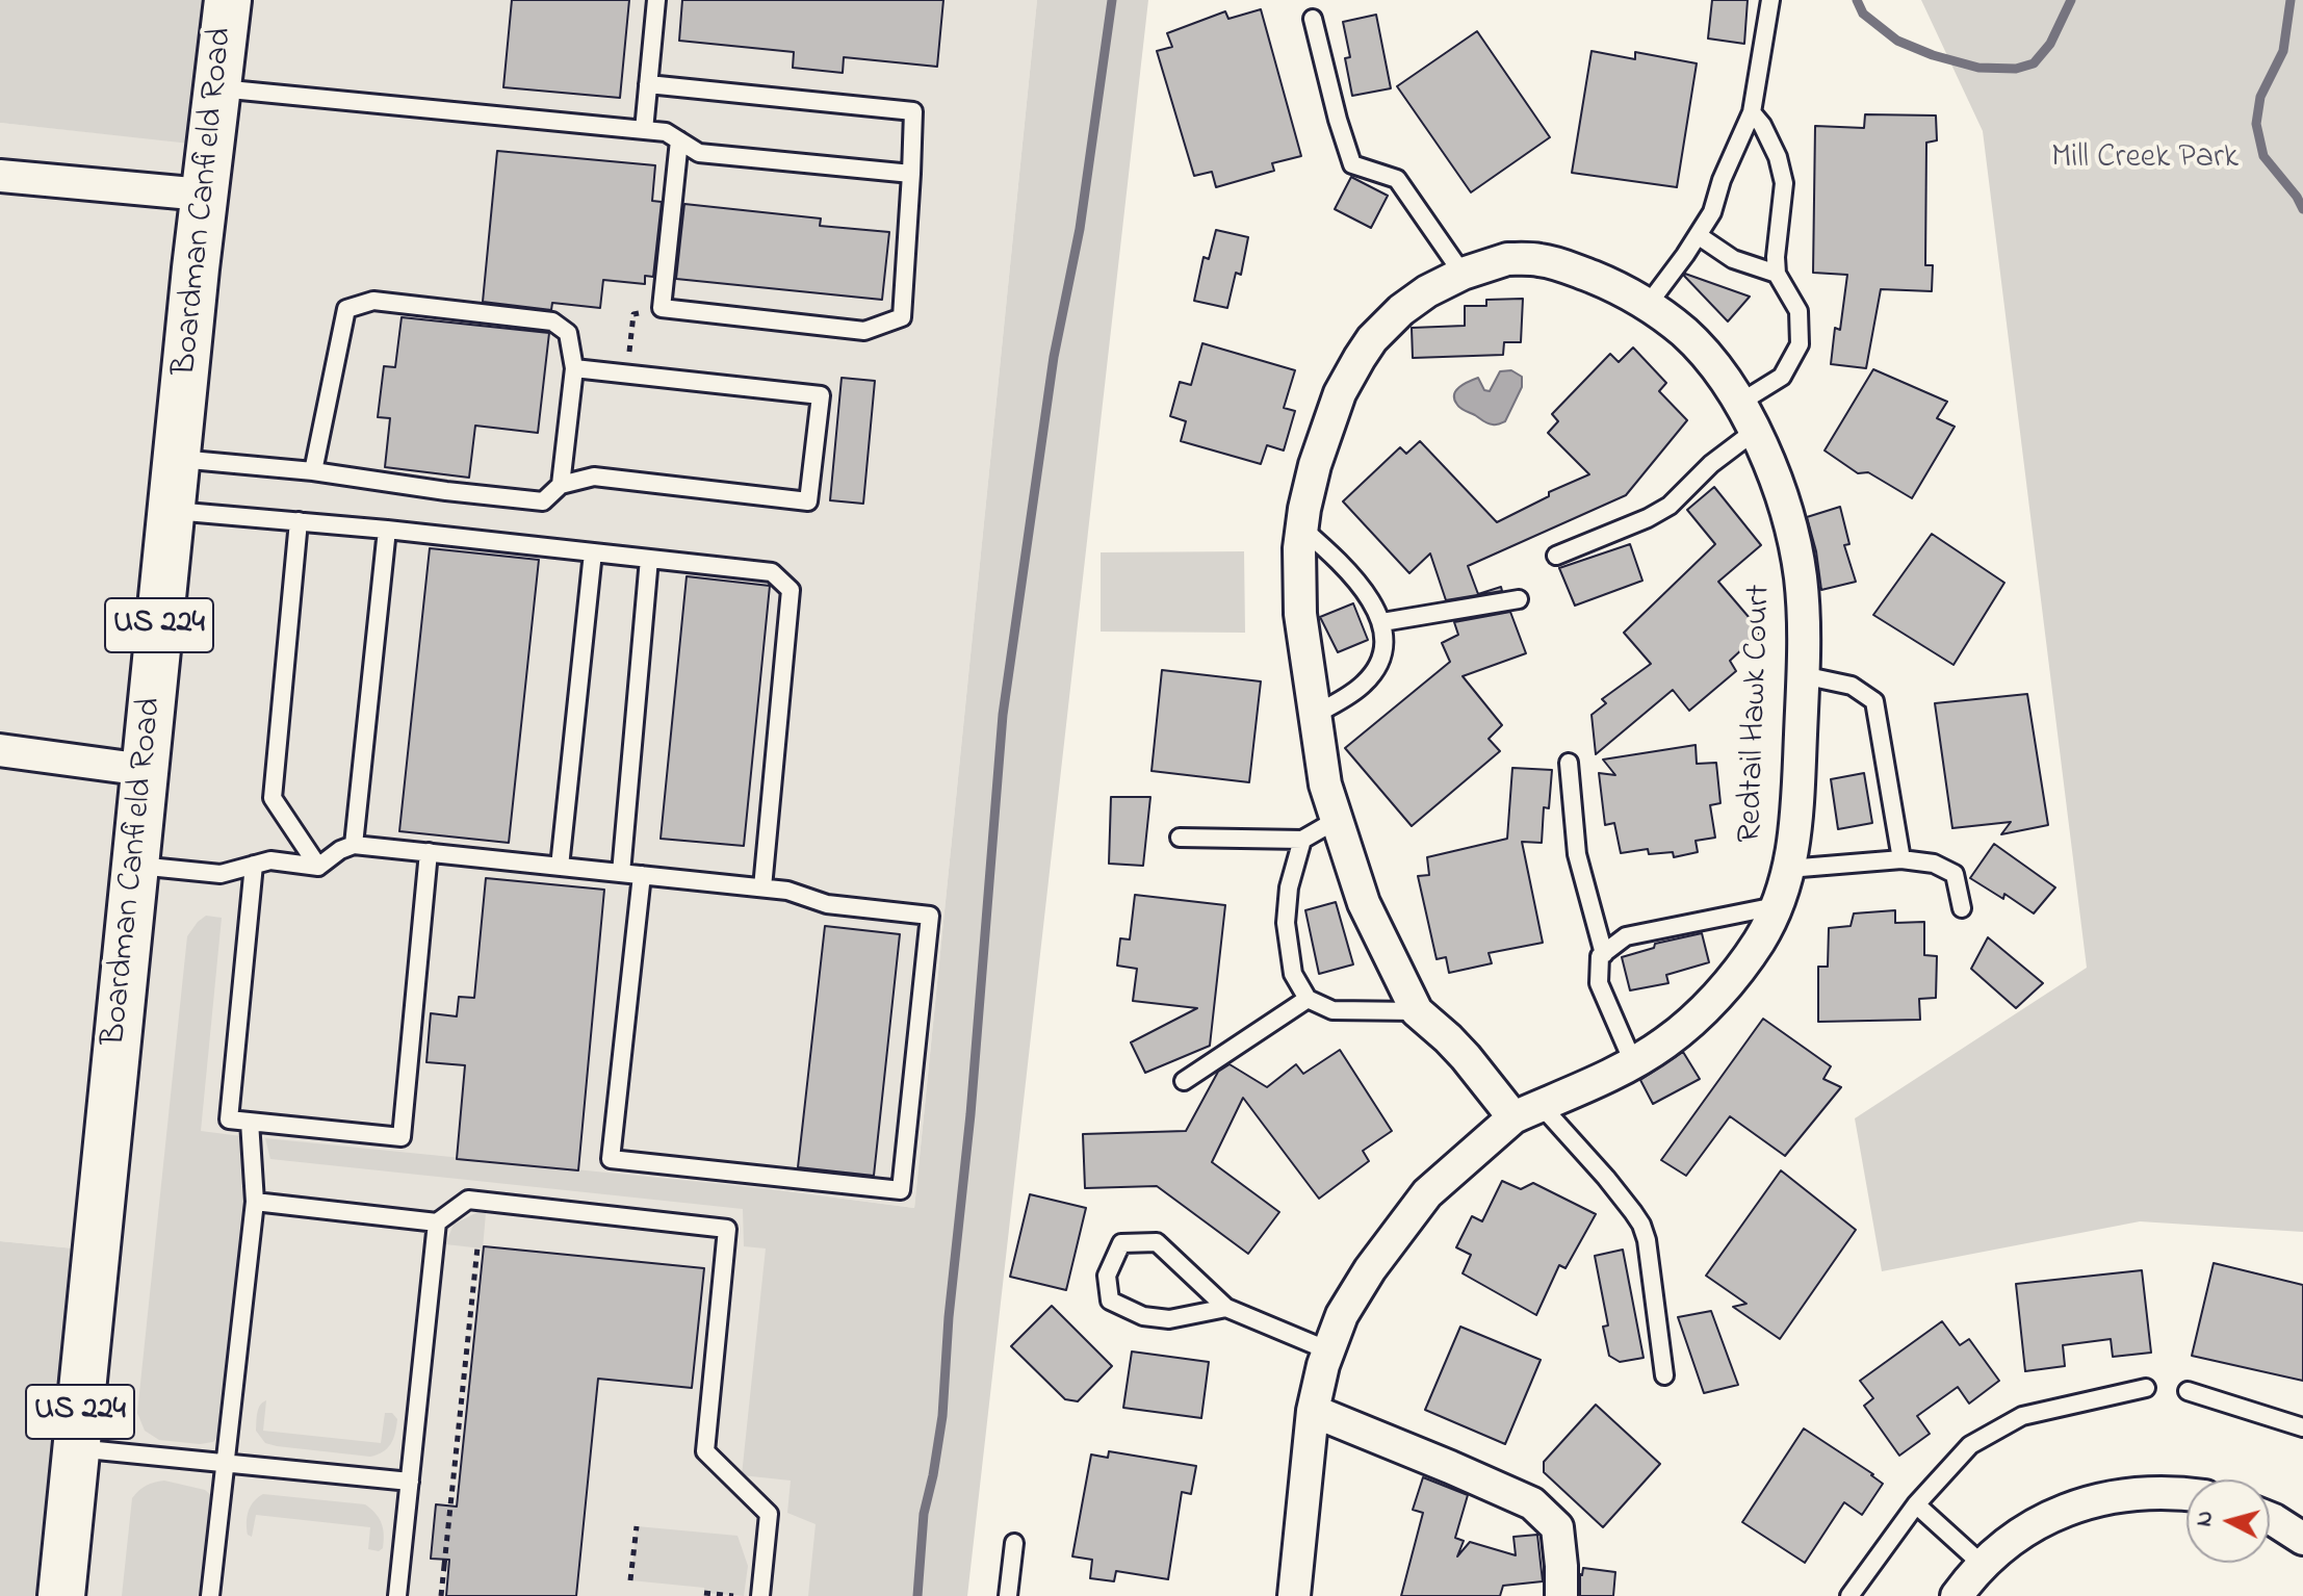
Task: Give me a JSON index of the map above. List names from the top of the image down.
{
  "streets": {
    "main road": ["Boardman Canfield Road", "US 224"],
    "street": ["Redtail Hawk Court"]
  },
  "parks": ["Mill Creek Park"],
  "north": "left"
}
